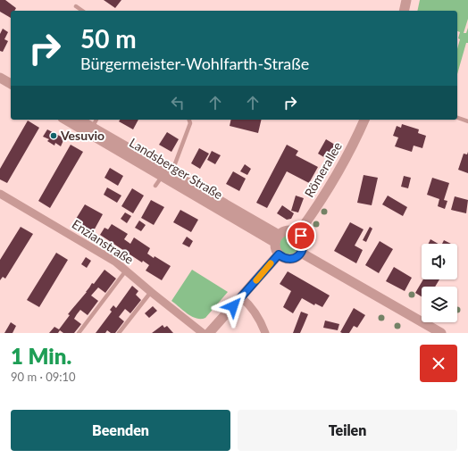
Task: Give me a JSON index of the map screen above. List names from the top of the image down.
{
  "streets": {
    "street": ["Landsberger Straße", "Römerallee", "Enzianstraße"]
  },
  "crossings": [
    ["Landsberger Straße", "Römerallee"]
  ],
  "places": ["Vesuvio"],
  "page": {
    "turn": ["50 m", "Bürgermeister-Wohlfarth-Straße"],
    "heading": ["1 Min.", "90 m · 09:10"],
    "buttons": ["Beenden", "Teilen"]
  }
}
